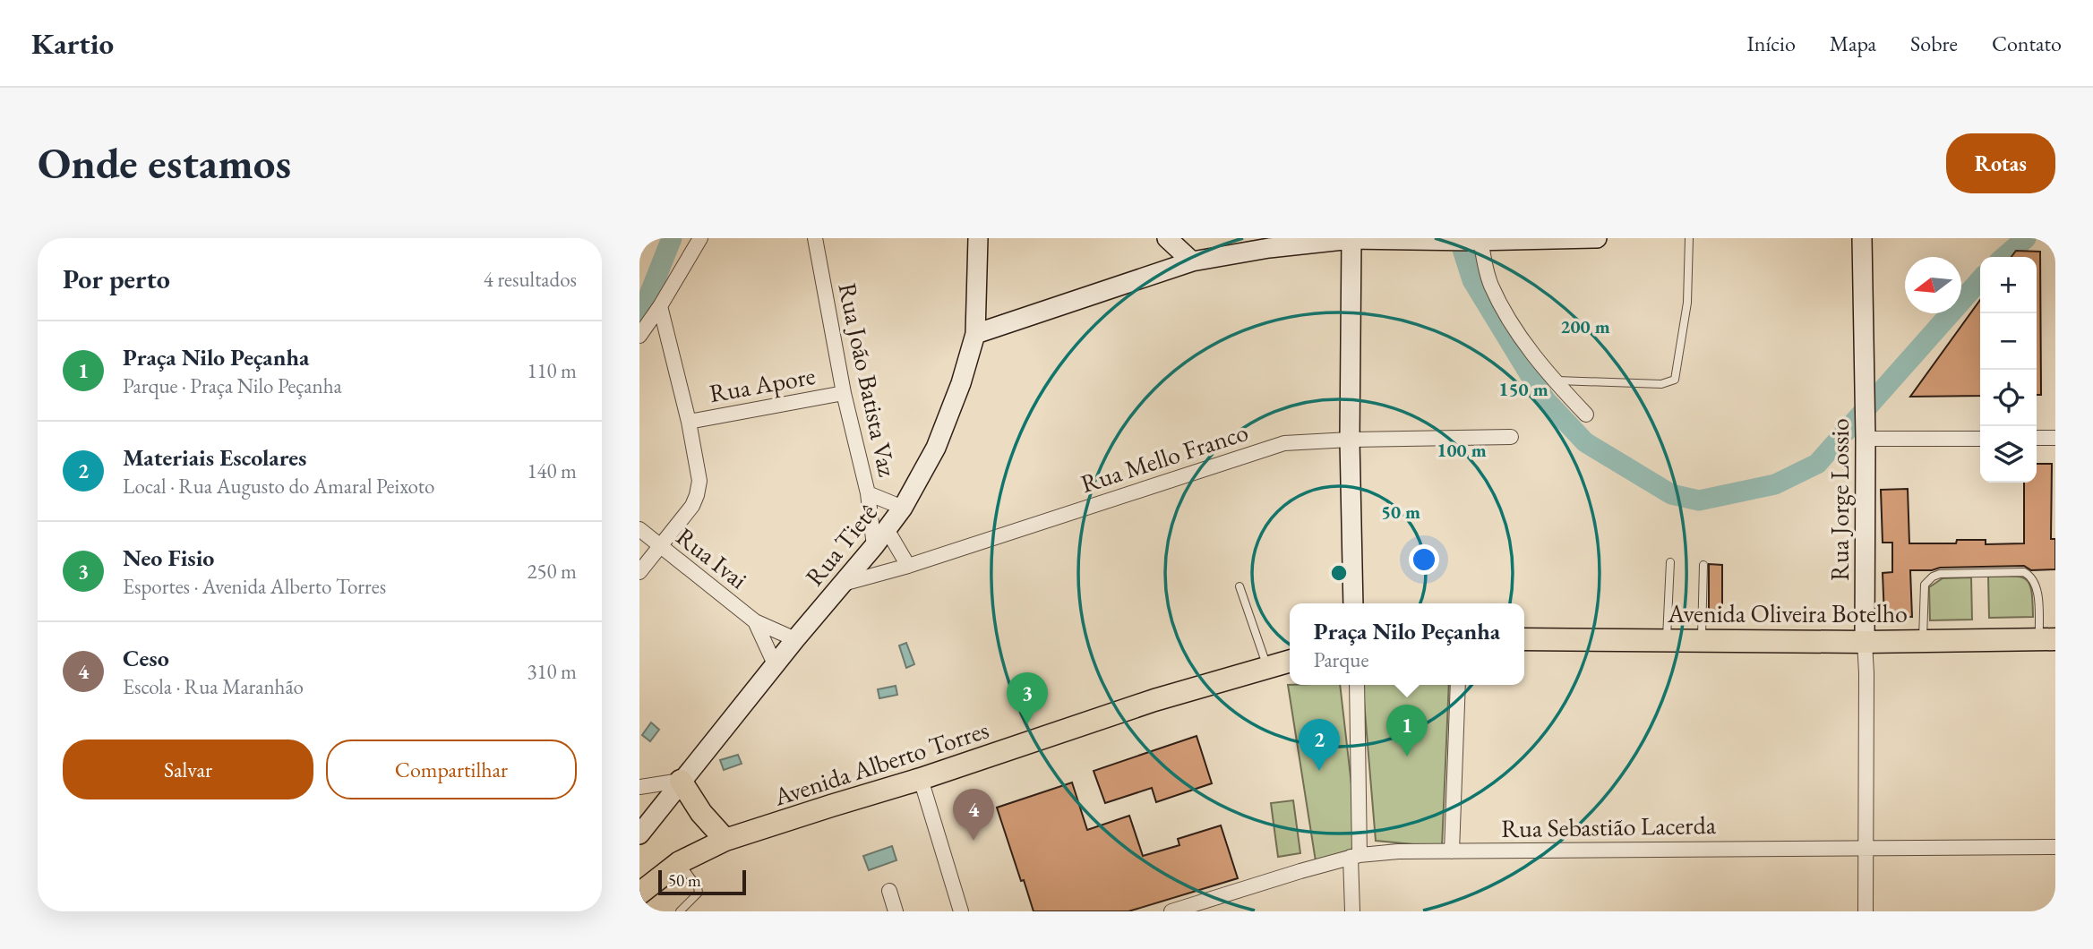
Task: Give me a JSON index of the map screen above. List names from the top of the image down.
{
  "streets": {
    "main road": [
      "Rua Jorge Lossio",
      "Rua Tietê",
      "Avenida Oliveira Botelho",
      "Avenida Alberto Torres"
    ],
    "street": [
      "Rua João Batista Vaz",
      "Rua Apore",
      "Rua Mello Franco",
      "Rua Ivai",
      "Rua Sebastião Lacerda"
    ]
  },
  "crossings": [
    ["Rua João Batista Vaz", "Rua Apore"],
    ["Rua João Batista Vaz", "Rua Tietê"],
    ["Rua Mello Franco", "Rua Tietê"],
    ["Rua Jorge Lossio", "Avenida Oliveira Botelho"],
    ["Rua Jorge Lossio", "Rua Sebastião Lacerda"],
    ["Rua Tietê", "Rua Ivai"]
  ],
  "scale_bar": "50 m",
  "north": "left",
  "page": {
    "header": "Kartio",
    "nav": [
      "Início",
      "Mapa",
      "Sobre",
      "Contato"
    ],
    "buttons": [
      "Rotas",
      ["Salvar", "Compartilhar"]
    ],
    "title": "Onde estamos",
    "heading": ["Por perto", "4 resultados"],
    "map_buttons": ["+", "−"],
    "list": [
      {
        "mark": "1",
        "name": "Praça Nilo Peçanha",
        "note": "Parque · Praça Nilo Peçanha",
        "value": "110 m"
      },
      {
        "mark": "2",
        "name": "Materiais Escolares",
        "note": "Local · Rua Augusto do Amaral Peixoto",
        "value": "140 m"
      },
      {
        "mark": "3",
        "name": "Neo Fisio",
        "note": "Esportes · Avenida Alberto Torres",
        "value": "250 m"
      },
      {
        "mark": "4",
        "name": "Ceso",
        "note": "Escola · Rua Maranhão",
        "value": "310 m"
      }
    ],
    "popup": ["Praça Nilo Peçanha", "Parque"],
    "pins": [
      "3",
      "1",
      "2",
      "4"
    ],
    "scale": "50 m"
  },
  "rings": [
    "200 m",
    "150 m",
    "100 m",
    "50 m"
  ]
}
